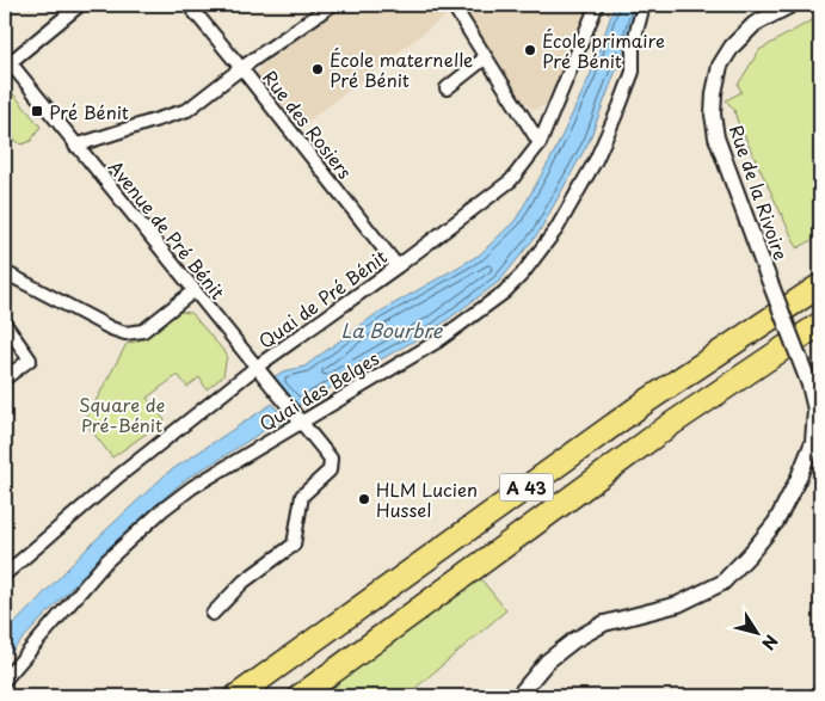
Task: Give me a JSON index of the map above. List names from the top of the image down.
{
  "streets": {
    "highway": ["A 43"],
    "street": [
      "Rue des Rosiers",
      "Rue de la Rivoire",
      "Avenue de Pré Bénit",
      "Quai de Pré Bénit",
      "Quai des Belges"
    ]
  },
  "crossings": [
    ["Rue des Rosiers", "Quai de Pré Bénit"],
    ["Avenue de Pré Bénit", "Quai de Pré Bénit"],
    ["Avenue de Pré Bénit", "Quai des Belges"]
  ],
  "water": ["La Bourbre"],
  "parks": ["Square de Pré-Bénit"],
  "places": {
    "other": ["École primaire Pré Bénit", "École maternelle Pré Bénit", "HLM Lucien Hussel"],
    "transit": ["Pré Bénit"]
  },
  "north": "bottom right"
}
